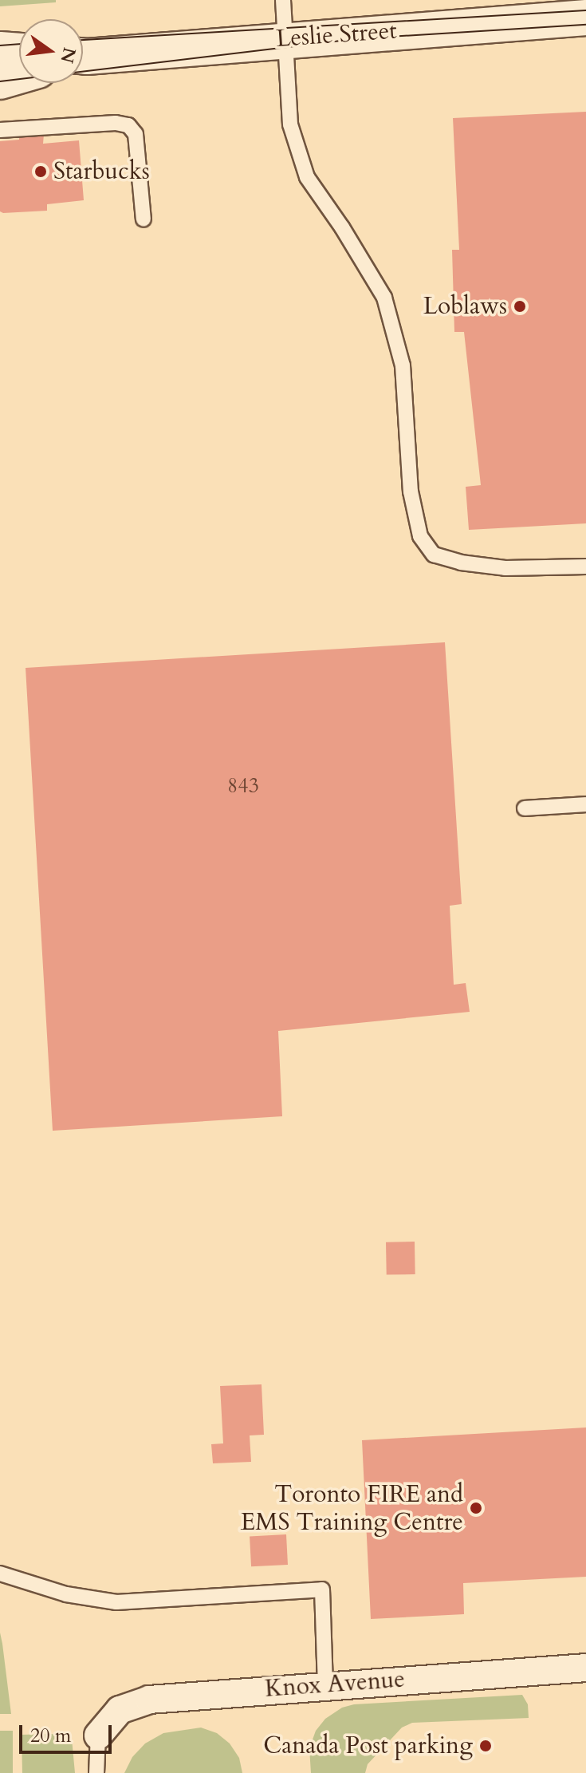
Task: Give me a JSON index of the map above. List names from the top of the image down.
{
  "streets": {
    "main road": ["Leslie Street"],
    "street": ["Knox Avenue"]
  },
  "places": [
    "Starbucks",
    "Loblaws",
    "Toronto FIRE and EMS Training Centre",
    "Canada Post parking"
  ],
  "house_numbers": ["843"],
  "scale_bar": "20 m",
  "north": "right"
}
